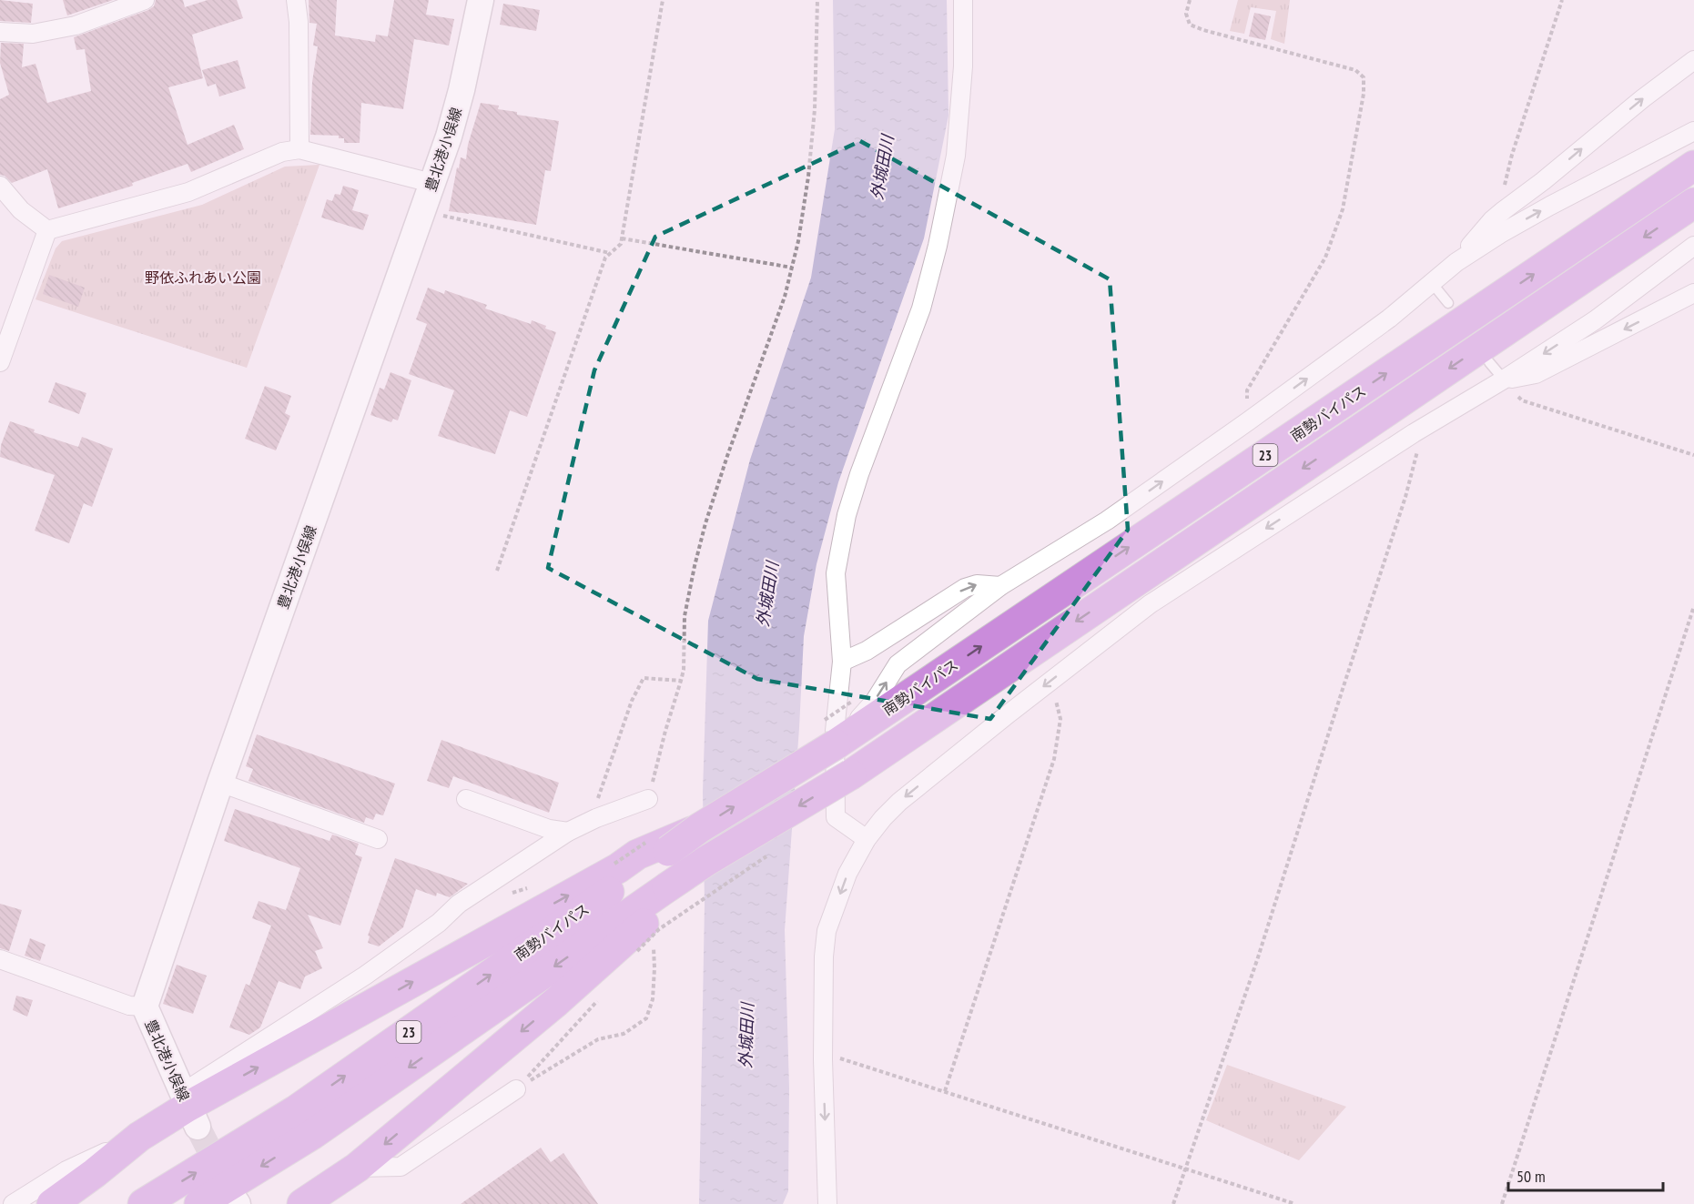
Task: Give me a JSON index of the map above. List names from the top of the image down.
{
  "streets": {
    "highway": ["南勢バイパス", "23"],
    "main road": ["豊北港小俣線"]
  },
  "water": ["外城田川"],
  "parks": ["野依ふれあい公園"],
  "scale_bar": "50 m"
}
